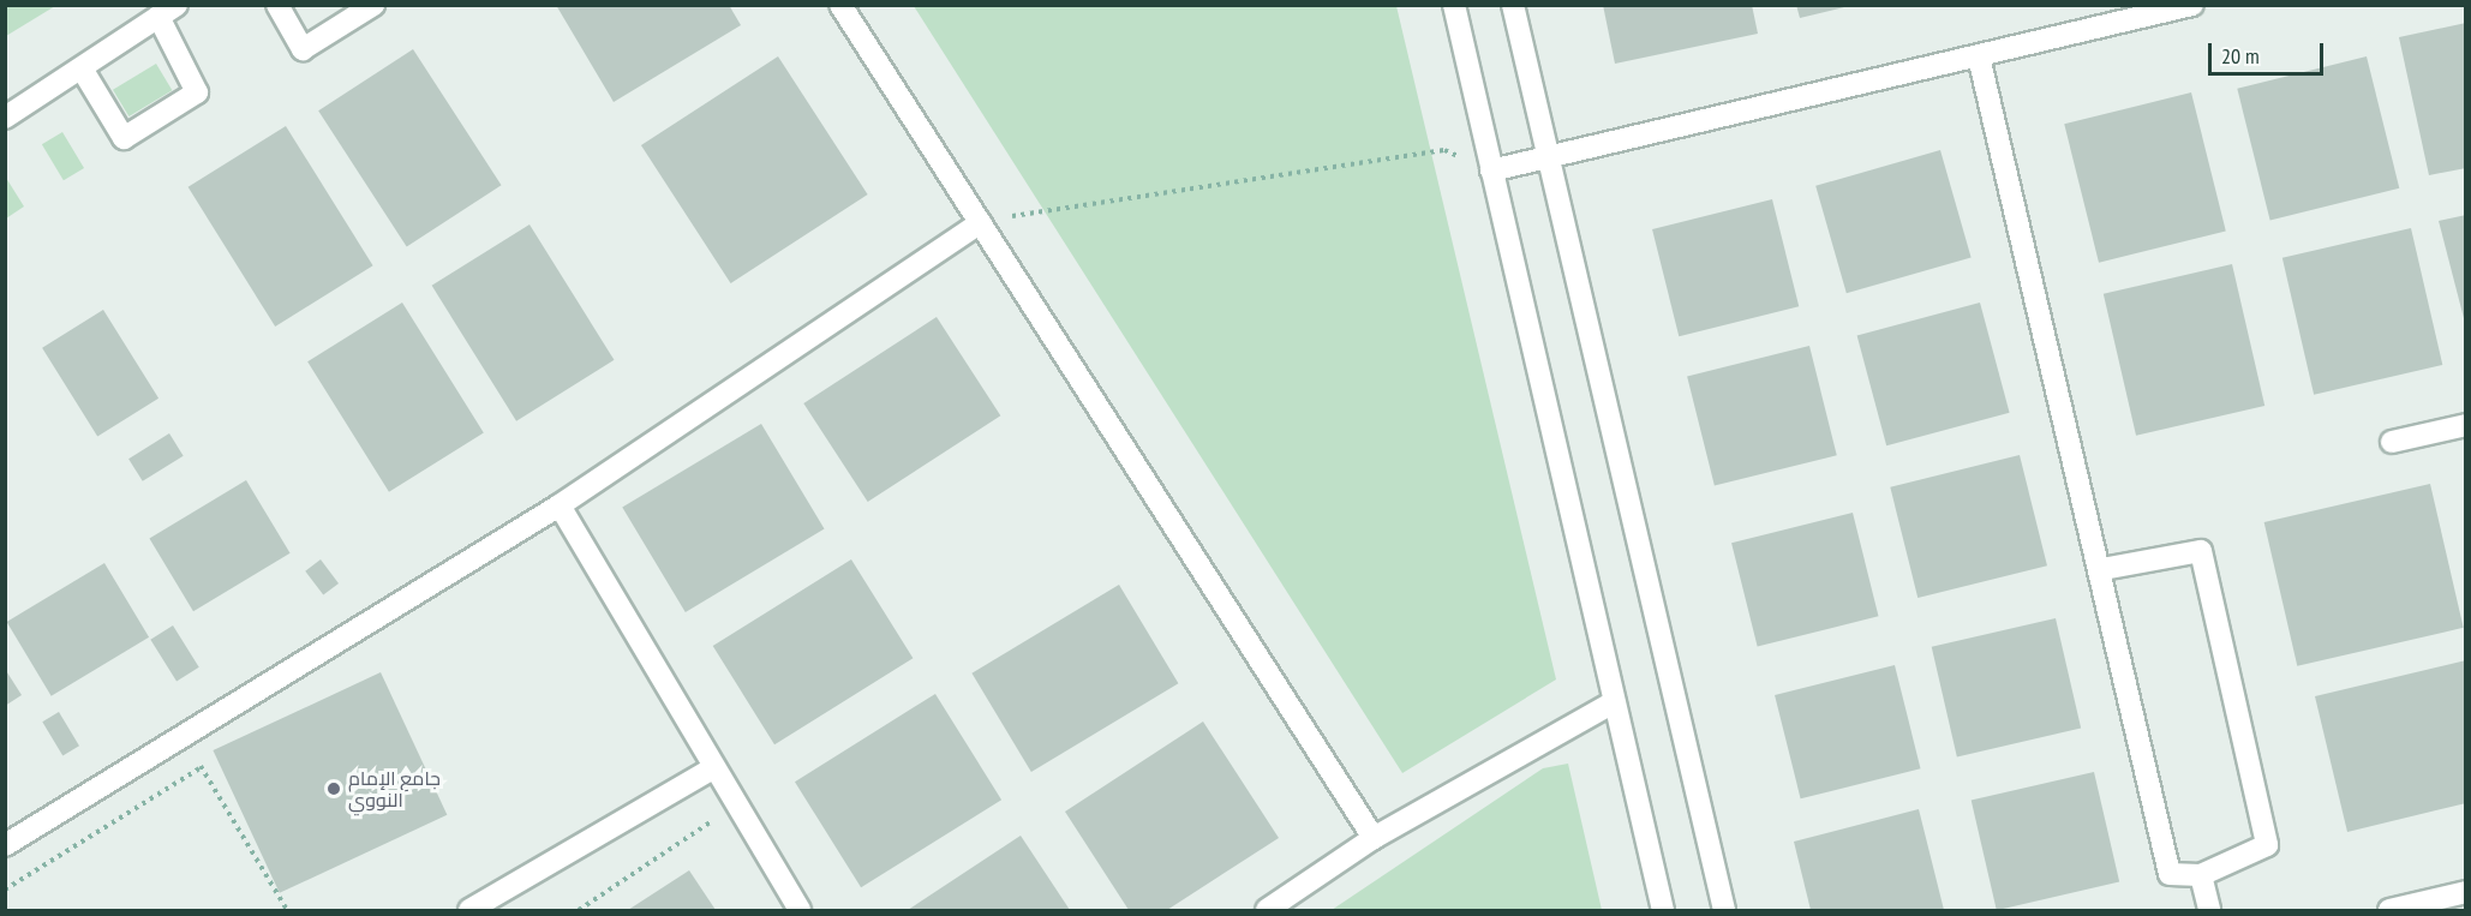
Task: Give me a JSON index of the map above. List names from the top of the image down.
{
  "places": ["جامع الإمام النووي"],
  "scale_bar": "20 m"
}
